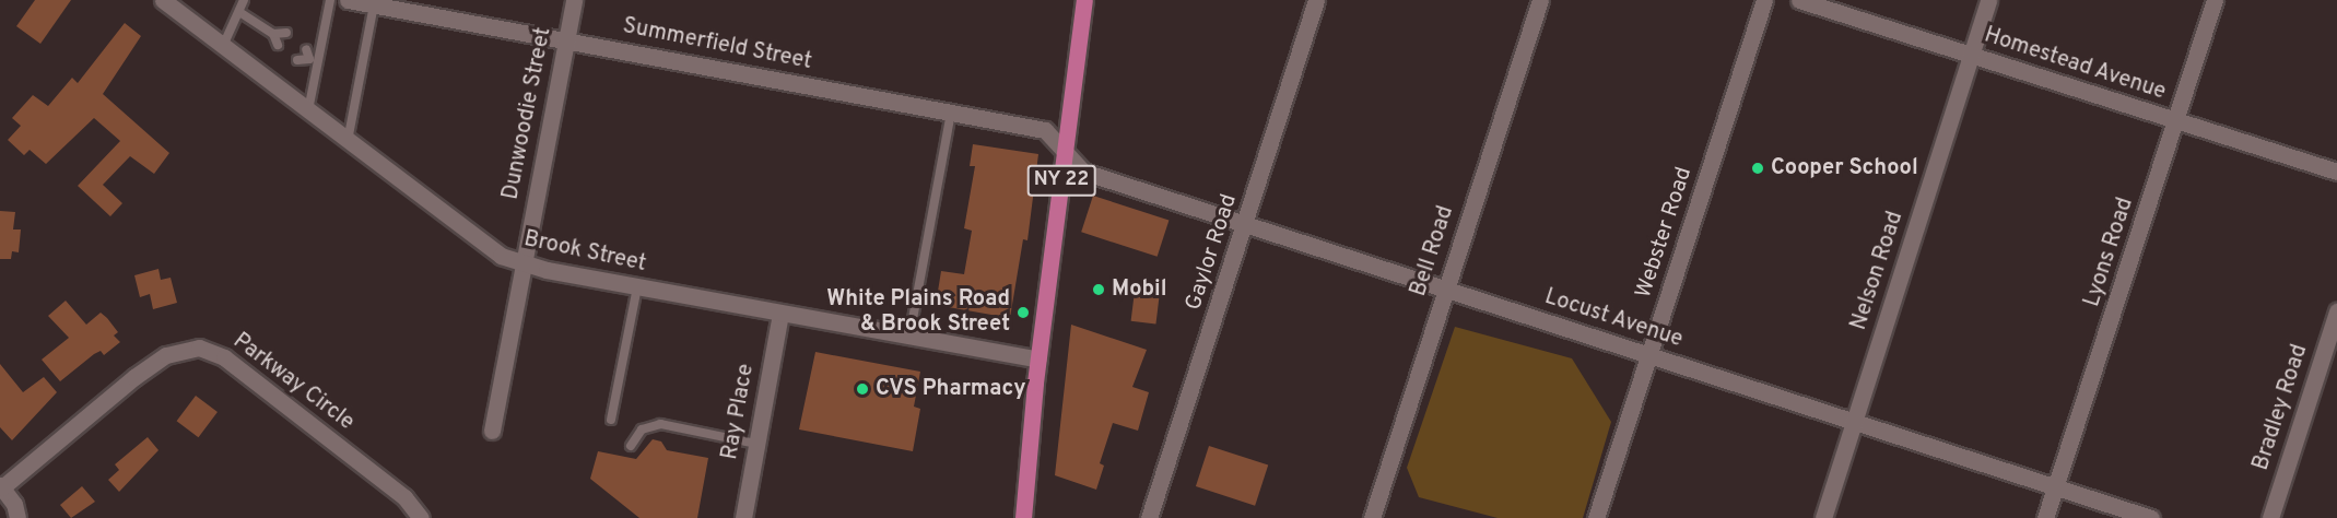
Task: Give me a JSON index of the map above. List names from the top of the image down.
{
  "streets": {
    "main road": ["NY 22"],
    "street": [
      "Summerfield Street",
      "Homestead Avenue",
      "Dunwoodie Street",
      "Webster Road",
      "Bell Road",
      "Brook Street",
      "Gaylor Road",
      "Lyons Road",
      "Nelson Road",
      "Locust Avenue",
      "Parkway Circle",
      "Bradley Road",
      "Ray Place"
    ]
  },
  "crossings": [
    ["Summerfield Street", "Dunwoodie Street"],
    ["Summerfield Street", "NY 22"],
    ["Summerfield Street", "Locust Avenue"],
    ["Homestead Avenue", "Lyons Road"],
    ["Homestead Avenue", "Nelson Road"],
    ["Dunwoodie Street", "Brook Street"],
    ["NY 22", "Brook Street"],
    ["NY 22", "Locust Avenue"],
    ["Webster Road", "Locust Avenue"],
    ["Bell Road", "Locust Avenue"],
    ["Brook Street", "Ray Place"],
    ["Gaylor Road", "Locust Avenue"],
    ["Lyons Road", "Locust Avenue"],
    ["Nelson Road", "Locust Avenue"]
  ],
  "places": [
    "Cooper School",
    "Mobil",
    "White Plains Road & Brook Street",
    "CVS Pharmacy"
  ]
}
